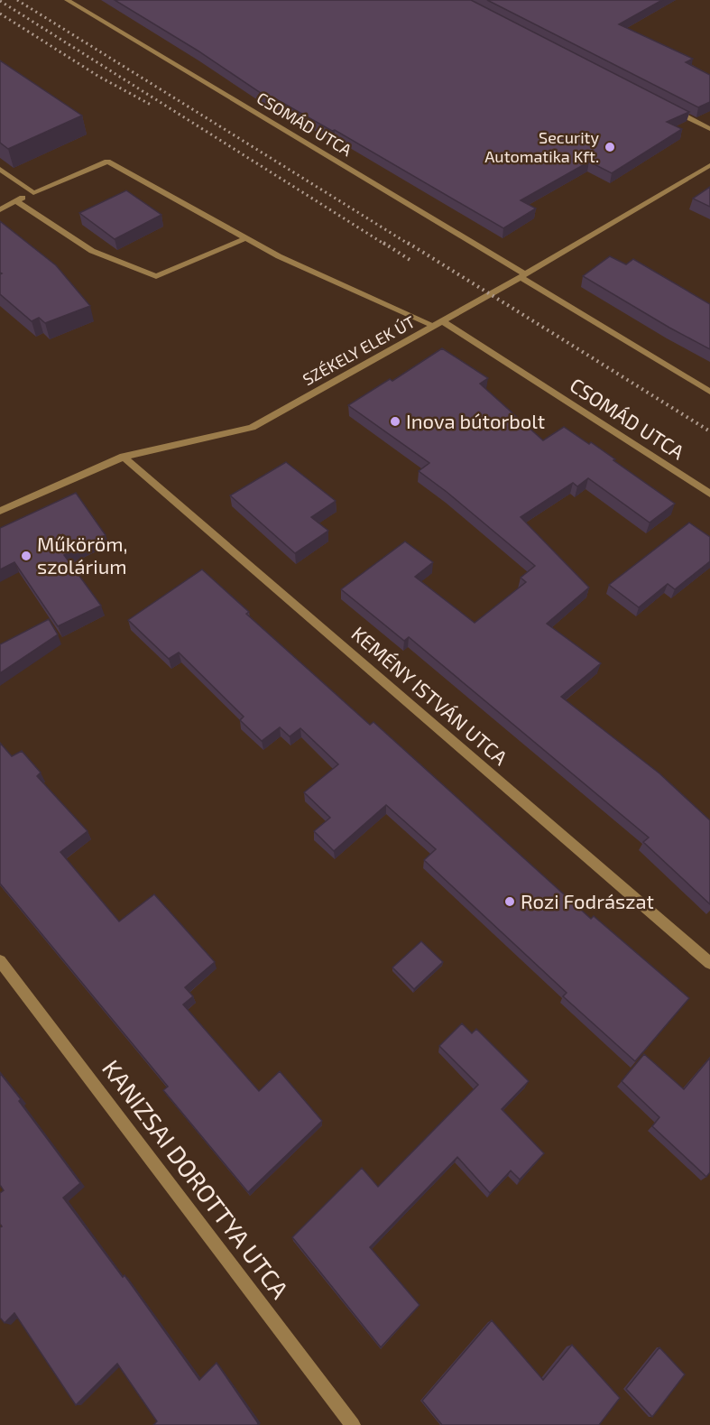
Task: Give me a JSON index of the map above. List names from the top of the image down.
{
  "streets": {
    "street": [
      "CSOMÁD UTCA",
      "SZÉKELY ELEK ÚT",
      "KEMÉNY ISTVÁN UTCA",
      "KANIZSAI DOROTTYA UTCA"
    ]
  },
  "crossings": [
    ["CSOMÁD UTCA", "SZÉKELY ELEK ÚT"],
    ["SZÉKELY ELEK ÚT", "KEMÉNY ISTVÁN UTCA"]
  ],
  "places": [
    "Security Automatika Kft.",
    "Inova bútorbolt",
    "Műköröm, szolárium",
    "Rozi Fodrászat"
  ]
}
